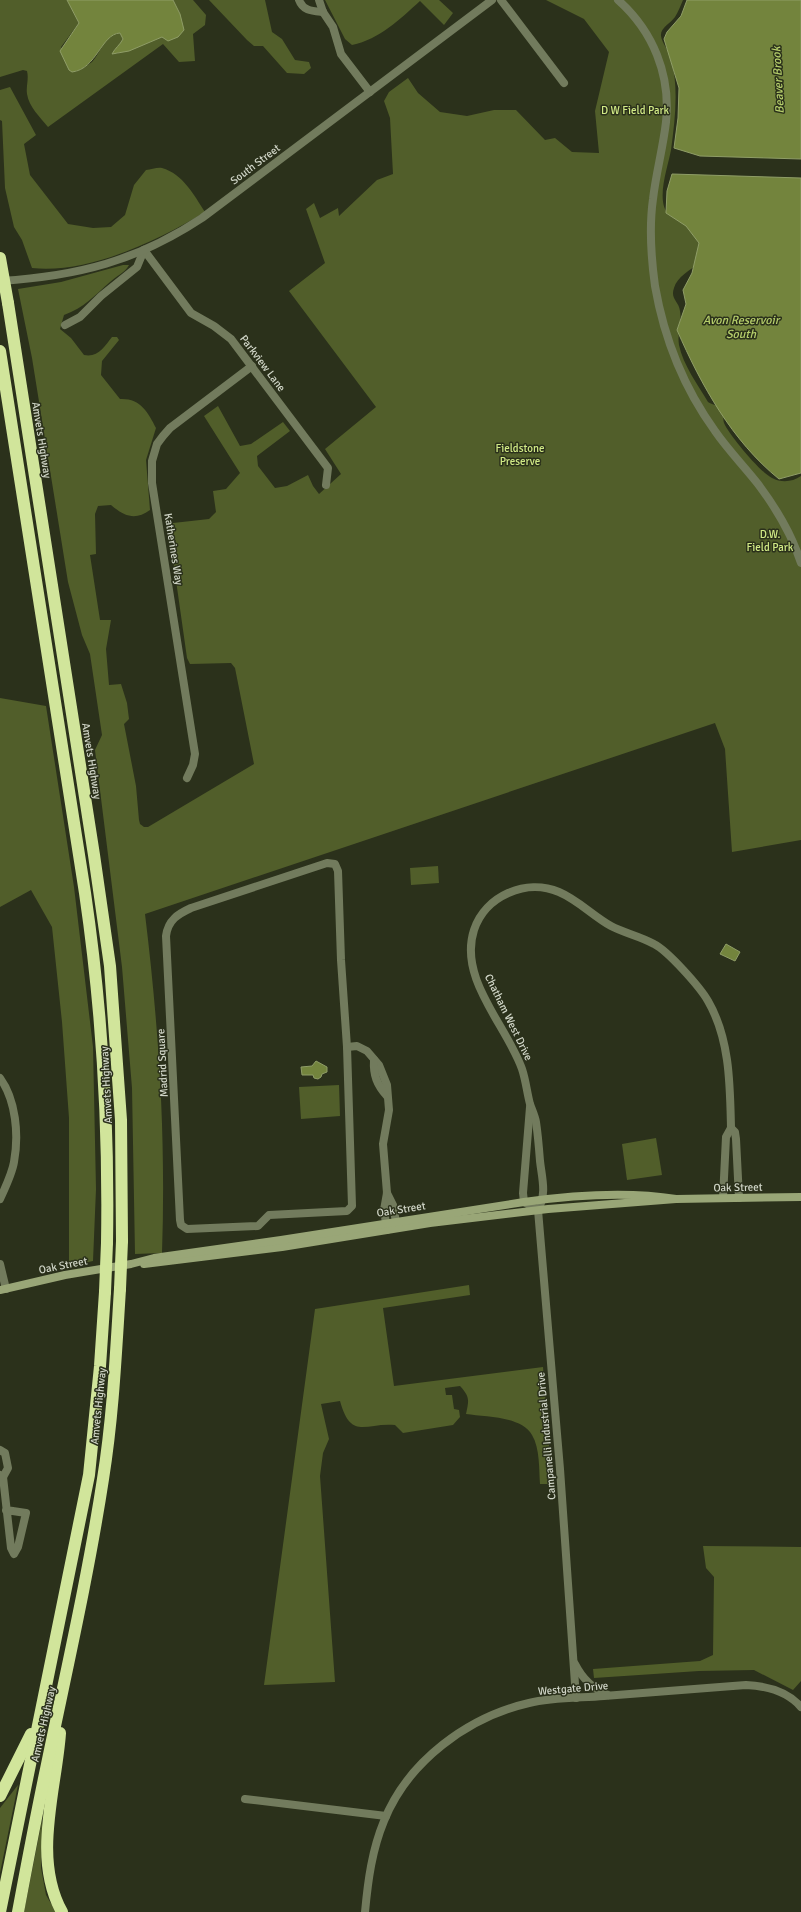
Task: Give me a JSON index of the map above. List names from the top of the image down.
{
  "streets": {
    "highway": ["Amvets Highway"],
    "main road": ["Oak Street"],
    "street": [
      "South Street",
      "Parkview Lane",
      "Katherines Way",
      "Chatham West Drive",
      "Madrid Square",
      "Campanelli Industrial Drive",
      "Westgate Drive"
    ]
  },
  "crossings": [
    ["South Street", "Parkview Lane"],
    ["Parkview Lane", "Katherines Way"],
    ["Chatham West Drive", "Oak Street"],
    ["Oak Street", "Campanelli Industrial Drive"],
    ["Campanelli Industrial Drive", "Westgate Drive"]
  ],
  "water": ["Beaver Brook", "Avon Reservoir South"],
  "parks": ["D W Field Park", "Fieldstone Preserve", "D.W. Field Park"]
}
